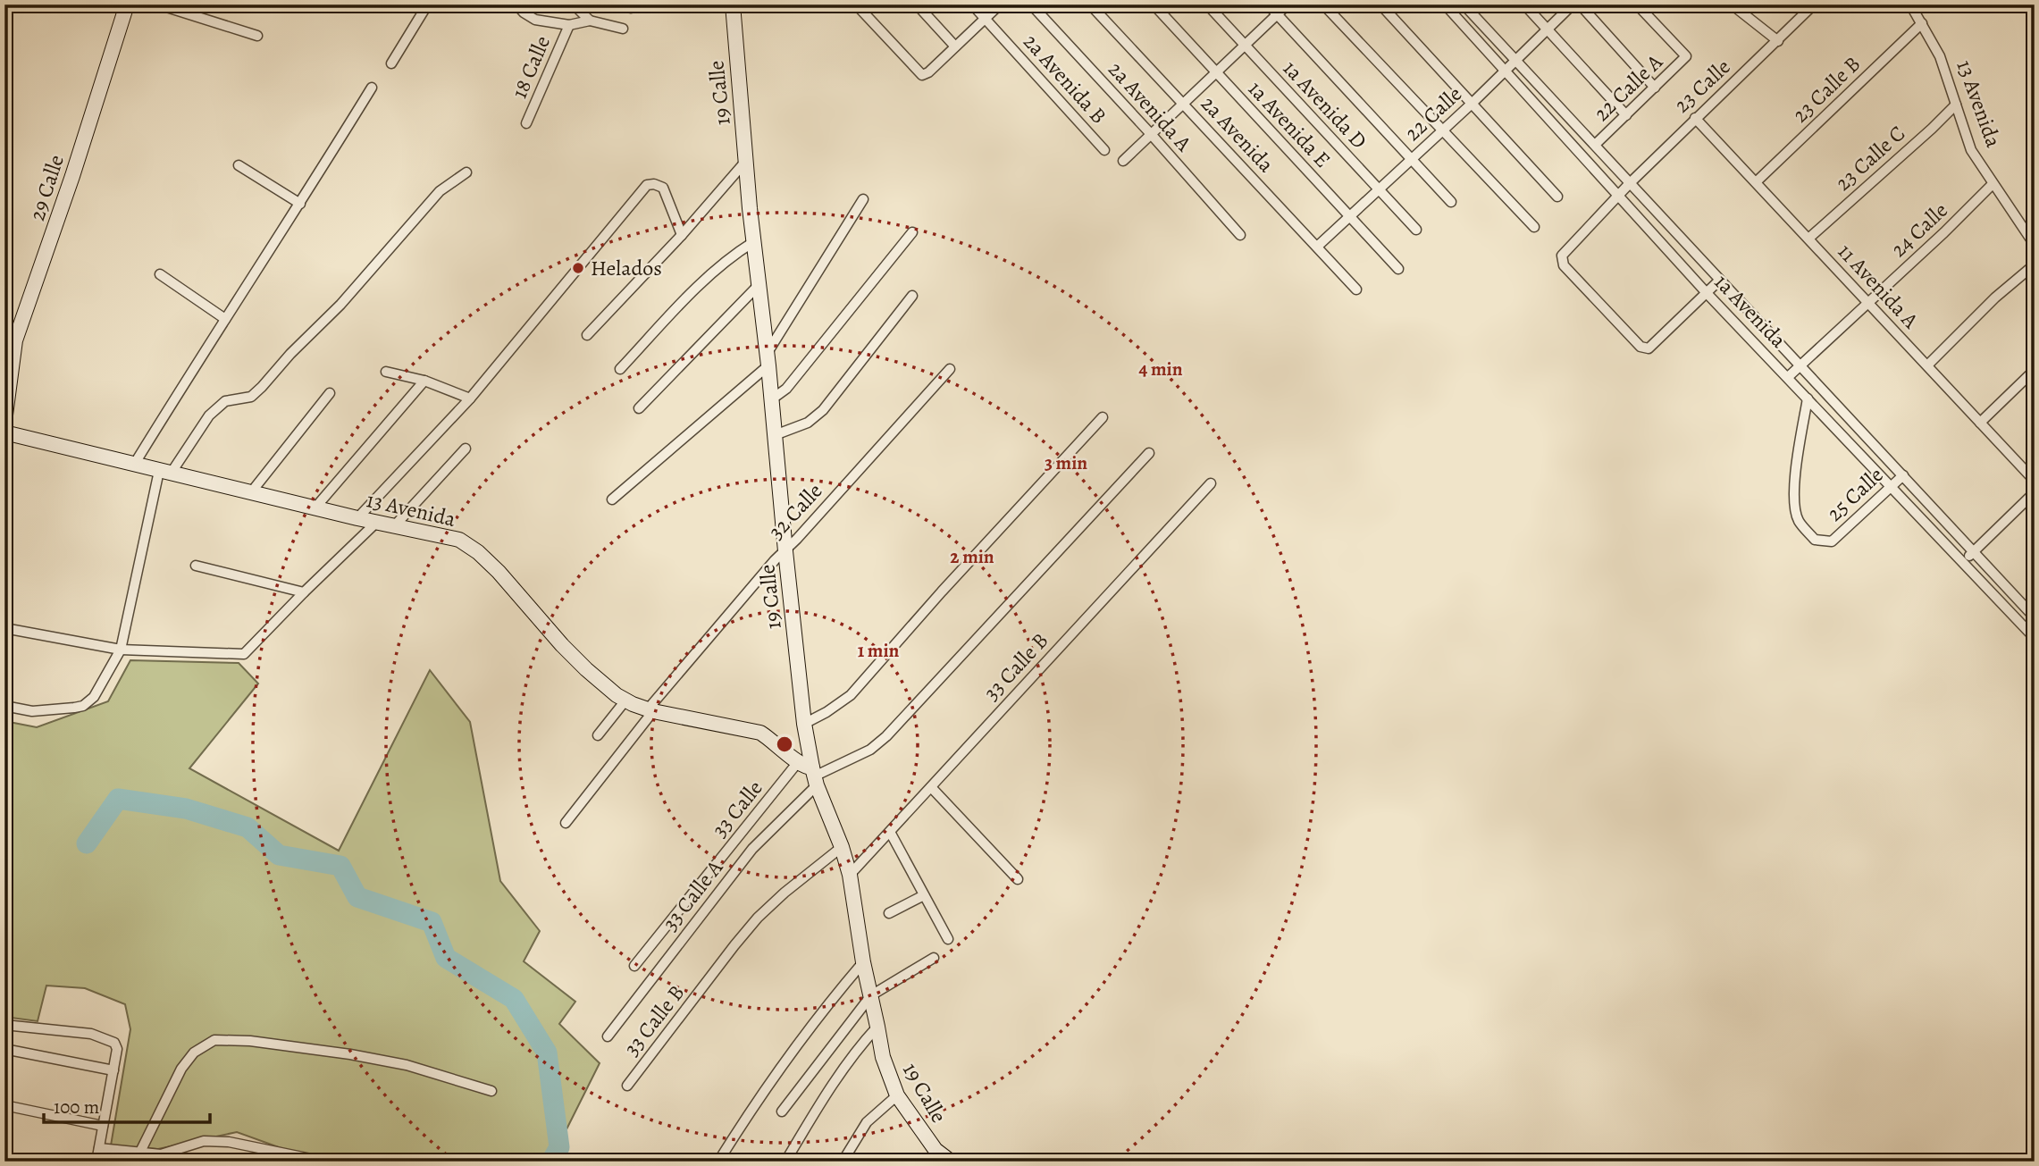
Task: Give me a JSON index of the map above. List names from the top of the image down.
{
  "streets": {
    "main road": ["19 Calle", "13 Avenida", "29 Calle"],
    "street": [
      "18 Calle",
      "2a Avenida B",
      "23 Calle",
      "22 Calle A",
      "23 Calle B",
      "1a Avenida D",
      "2a Avenida A",
      "22 Calle",
      "1a Avenida E",
      "2a Avenida",
      "23 Calle C",
      "24 Calle",
      "11 Avenida A",
      "1a Avenida",
      "25 Calle",
      "32 Calle",
      "33 Calle B",
      "33 Calle",
      "33 Calle A"
    ]
  },
  "crossings": [
    ["23 Calle", "11 Avenida A"],
    ["23 Calle", "1a Avenida"],
    ["22 Calle A", "1a Avenida"],
    ["23 Calle B", "13 Avenida"],
    ["23 Calle B", "11 Avenida A"],
    ["19 Calle", "13 Avenida"],
    ["19 Calle", "32 Calle"],
    ["19 Calle", "33 Calle B"],
    ["19 Calle", "33 Calle"],
    ["19 Calle", "33 Calle A"],
    ["13 Avenida", "23 Calle C"],
    ["13 Avenida", "24 Calle"],
    ["13 Avenida", "32 Calle"],
    ["13 Avenida", "33 Calle"],
    ["13 Avenida", "33 Calle A"],
    ["1a Avenida D", "22 Calle"],
    ["22 Calle", "1a Avenida E"],
    ["22 Calle", "2a Avenida"],
    ["22 Calle", "1a Avenida"],
    ["23 Calle C", "11 Avenida A"],
    ["24 Calle", "11 Avenida A"],
    ["24 Calle", "1a Avenida"],
    ["1a Avenida", "25 Calle"],
    ["33 Calle", "33 Calle A"]
  ],
  "places": ["Helados"],
  "scale_bar": "100 m",
  "rings": [
    "4 min",
    "3 min",
    "2 min",
    "1 min"
  ]
}
